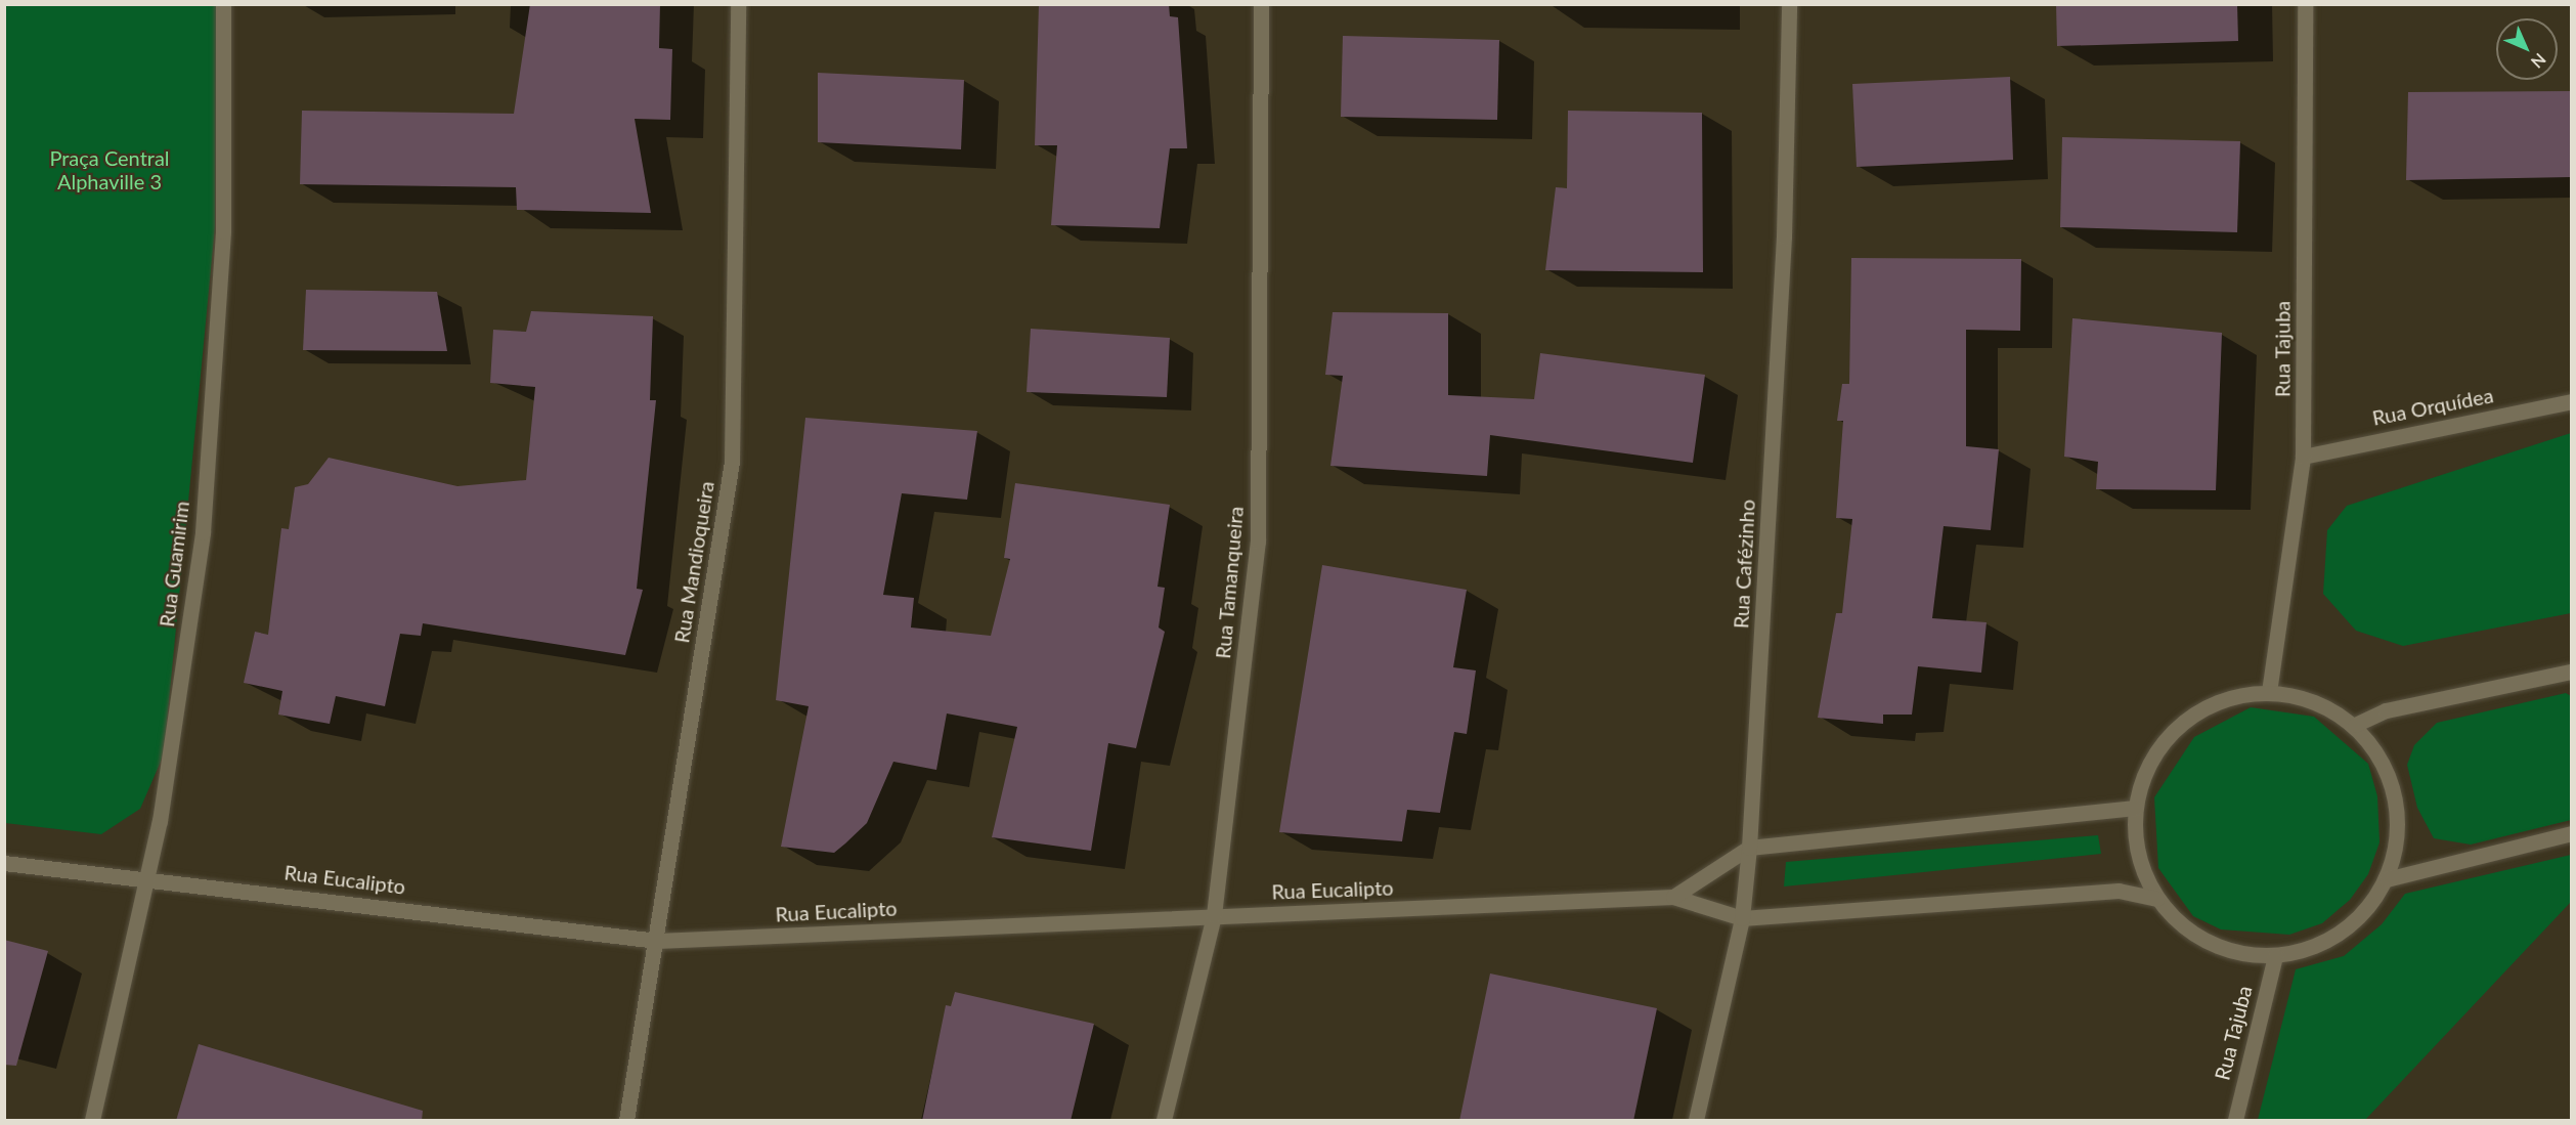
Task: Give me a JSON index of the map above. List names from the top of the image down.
{
  "streets": {
    "street": [
      "Rua Tajuba",
      "Rua Orquídea",
      "Rua Mandioqueira",
      "Rua Guamirim",
      "Rua Cafézinho",
      "Rua Tamanqueira",
      "Rua Eucalipto"
    ]
  },
  "crossings": [
    ["Rua Tajuba", "Rua Orquídea"],
    ["Rua Mandioqueira", "Rua Eucalipto"],
    ["Rua Guamirim", "Rua Eucalipto"],
    ["Rua Cafézinho", "Rua Eucalipto"],
    ["Rua Tamanqueira", "Rua Eucalipto"]
  ],
  "parks": ["Praça Central Alphaville 3"],
  "north": "bottom right"
}
